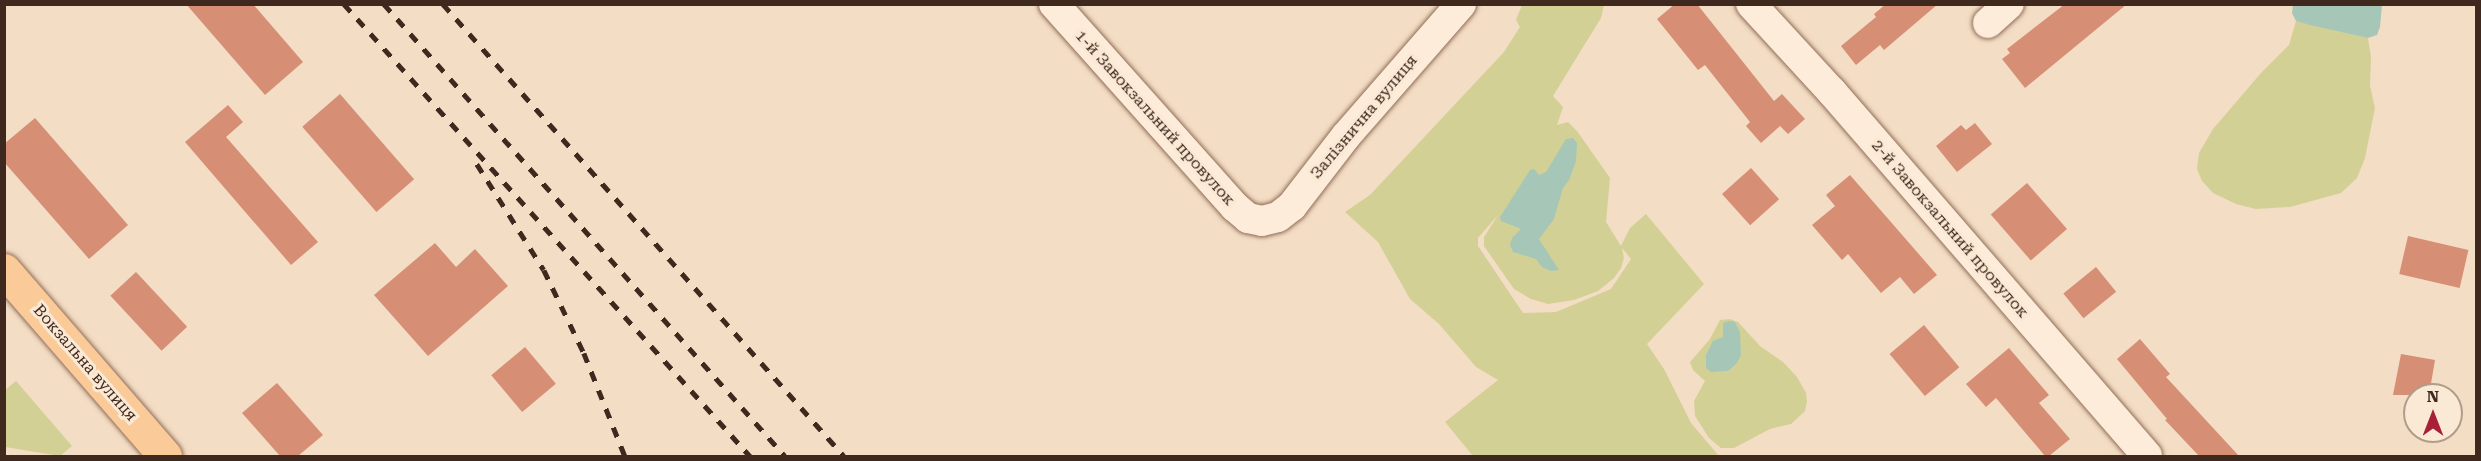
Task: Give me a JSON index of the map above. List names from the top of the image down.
{
  "streets": {
    "main road": ["Вокзальна вулиця"],
    "street": ["Залізнична вулиця", "1-й Завокзальний провулок", "2-й Завокзальний провулок"]
  },
  "crossings": [
    ["Залізнична вулиця", "1-й Завокзальний провулок"]
  ],
  "north": "top"
}
